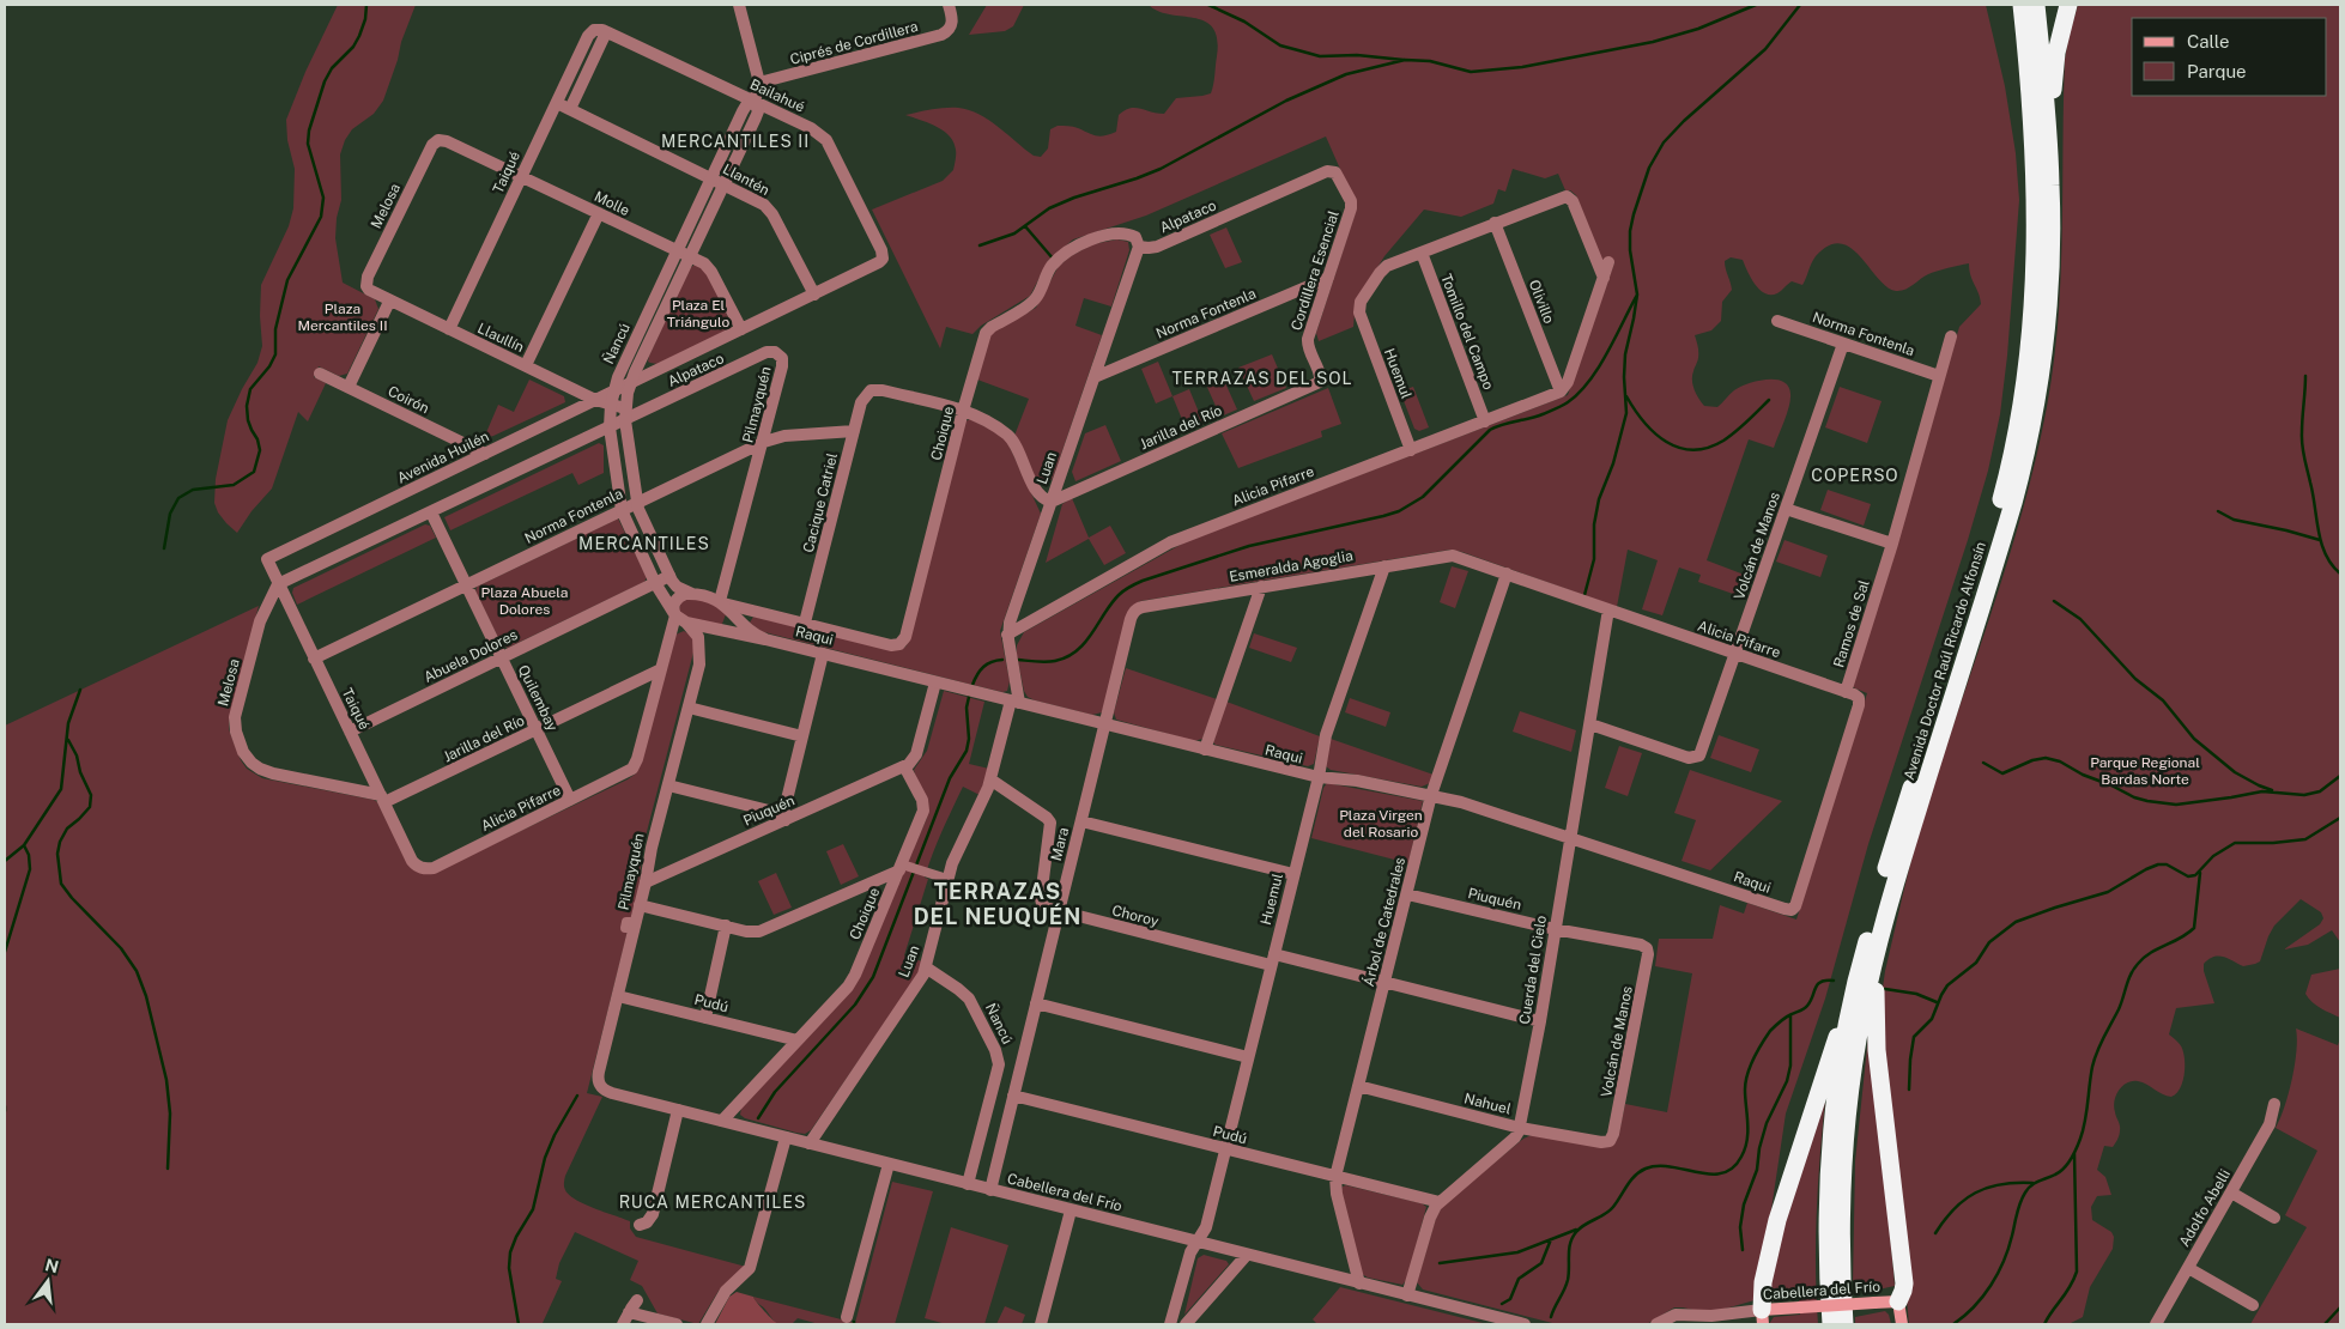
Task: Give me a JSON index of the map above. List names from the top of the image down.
{
  "streets": {
    "highway": ["Avenida Doctor Raúl Ricardo Alfonsín"],
    "main road": ["Cabellera del Frío"],
    "street": [
      "Ciprés de Cordillera",
      "Bailahué",
      "Taiqué",
      "Llantén",
      "Molle",
      "Melosa",
      "Alpataco",
      "Cordillera Esencial",
      "Olivillo",
      "Norma Fontenla",
      "Tomillo del Campo",
      "Llaullín",
      "Ñancú",
      "Huemul",
      "Coirón",
      "Pilmayquén",
      "Jarilla del Río",
      "Choique",
      "Avenida Huilén",
      "Luan",
      "Alicia Pifarre",
      "Cacique Catriel",
      "Volcán de Manos",
      "Esmeralda Agoglia",
      "Ramos de Sal",
      "Raqui",
      "Abuela Dolores",
      "Quilembay",
      "Piuquén",
      "Mara",
      "Choroy",
      "Árbol de Catedrales",
      "Cuerda del Cielo",
      "Pudú",
      "Nahuel",
      "Adolfo Abelli"
    ]
  },
  "crossings": [
    ["Ciprés de Cordillera", "Ñancú"],
    ["Bailahué", "Taiqué"],
    ["Bailahué", "Alpataco"],
    ["Bailahué", "Ñancú"],
    ["Taiqué", "Llantén"],
    ["Taiqué", "Molle"],
    ["Taiqué", "Melosa"],
    ["Taiqué", "Norma Fontenla"],
    ["Taiqué", "Llaullín"],
    ["Taiqué", "Jarilla del Río"],
    ["Taiqué", "Avenida Huilén"],
    ["Taiqué", "Alicia Pifarre"],
    ["Taiqué", "Abuela Dolores"],
    ["Llantén", "Alpataco"],
    ["Llantén", "Ñancú"],
    ["Molle", "Melosa"],
    ["Molle", "Alpataco"],
    ["Molle", "Ñancú"],
    ["Melosa", "Llaullín"],
    ["Melosa", "Jarilla del Río"],
    ["Alpataco", "Cordillera Esencial"],
    ["Alpataco", "Llaullín"],
    ["Alpataco", "Ñancú"],
    ["Alpataco", "Pilmayquén"],
    ["Alpataco", "Choique"],
    ["Alpataco", "Avenida Huilén"],
    ["Alpataco", "Luan"],
    ["Cordillera Esencial", "Norma Fontenla"],
    ["Cordillera Esencial", "Jarilla del Río"],
    ["Olivillo", "Alicia Pifarre"],
    ["Norma Fontenla", "Ñancú"],
    ["Norma Fontenla", "Pilmayquén"],
    ["Norma Fontenla", "Luan"],
    ["Norma Fontenla", "Cacique Catriel"],
    ["Norma Fontenla", "Volcán de Manos"],
    ["Norma Fontenla", "Ramos de Sal"],
    ["Norma Fontenla", "Quilembay"],
    ["Tomillo del Campo", "Huemul"],
    ["Tomillo del Campo", "Alicia Pifarre"],
    ["Llaullín", "Ñancú"],
    ["Llaullín", "Avenida Huilén"],
    ["Ñancú", "Pilmayquén"],
    ["Ñancú", "Avenida Huilén"],
    ["Ñancú", "Luan"],
    ["Ñancú", "Raqui"],
    ["Ñancú", "Abuela Dolores"],
    ["Ñancú", "Cabellera del Frío"],
    ["Huemul", "Alicia Pifarre"],
    ["Huemul", "Esmeralda Agoglia"],
    ["Huemul", "Raqui"],
    ["Huemul", "Choroy"],
    ["Huemul", "Pudú"],
    ["Huemul", "Cabellera del Frío"],
    ["Coirón", "Avenida Huilén"],
    ["Pilmayquén", "Raqui"],
    ["Pilmayquén", "Piuquén"],
    ["Pilmayquén", "Pudú"],
    ["Pilmayquén", "Cabellera del Frío"],
    ["Jarilla del Río", "Luan"],
    ["Jarilla del Río", "Alicia Pifarre"],
    ["Jarilla del Río", "Quilembay"],
    ["Choique", "Luan"],
    ["Choique", "Cacique Catriel"],
    ["Choique", "Raqui"],
    ["Choique", "Piuquén"],
    ["Choique", "Pudú"],
    ["Choique", "Cabellera del Frío"],
    ["Luan", "Alicia Pifarre"],
    ["Luan", "Raqui"],
    ["Luan", "Cabellera del Frío"],
    ["Alicia Pifarre", "Volcán de Manos"],
    ["Alicia Pifarre", "Esmeralda Agoglia"],
    ["Alicia Pifarre", "Ramos de Sal"],
    ["Alicia Pifarre", "Quilembay"],
    ["Alicia Pifarre", "Árbol de Catedrales"],
    ["Alicia Pifarre", "Cuerda del Cielo"],
    ["Cacique Catriel", "Raqui"],
    ["Volcán de Manos", "Piuquén"],
    ["Volcán de Manos", "Cuerda del Cielo"],
    ["Volcán de Manos", "Nahuel"],
    ["Esmeralda Agoglia", "Mara"],
    ["Ramos de Sal", "Raqui"],
    ["Raqui", "Mara"],
    ["Raqui", "Árbol de Catedrales"],
    ["Raqui", "Cuerda del Cielo"],
    ["Abuela Dolores", "Quilembay"],
    ["Piuquén", "Árbol de Catedrales"],
    ["Piuquén", "Cuerda del Cielo"],
    ["Mara", "Choroy"],
    ["Mara", "Pudú"],
    ["Mara", "Cabellera del Frío"],
    ["Choroy", "Árbol de Catedrales"],
    ["Choroy", "Cuerda del Cielo"],
    ["Árbol de Catedrales", "Pudú"],
    ["Árbol de Catedrales", "Nahuel"],
    ["Árbol de Catedrales", "Cabellera del Frío"],
    ["Cuerda del Cielo", "Nahuel"]
  ],
  "districts": [
    "MERCANTILES II",
    "TERRAZAS DEL SOL",
    "COPERSO",
    "MERCANTILES",
    "TERRAZAS DEL NEUQUÉN",
    "RUCA MERCANTILES"
  ],
  "parks": [
    "Plaza El Triángulo",
    "Plaza Mercantiles II",
    "Plaza Abuela Dolores",
    "Parque Regional Bardas Norte",
    "Plaza Virgen del Rosario"
  ],
  "legend": ["Calle", "Parque"],
  "north": "top"
}
